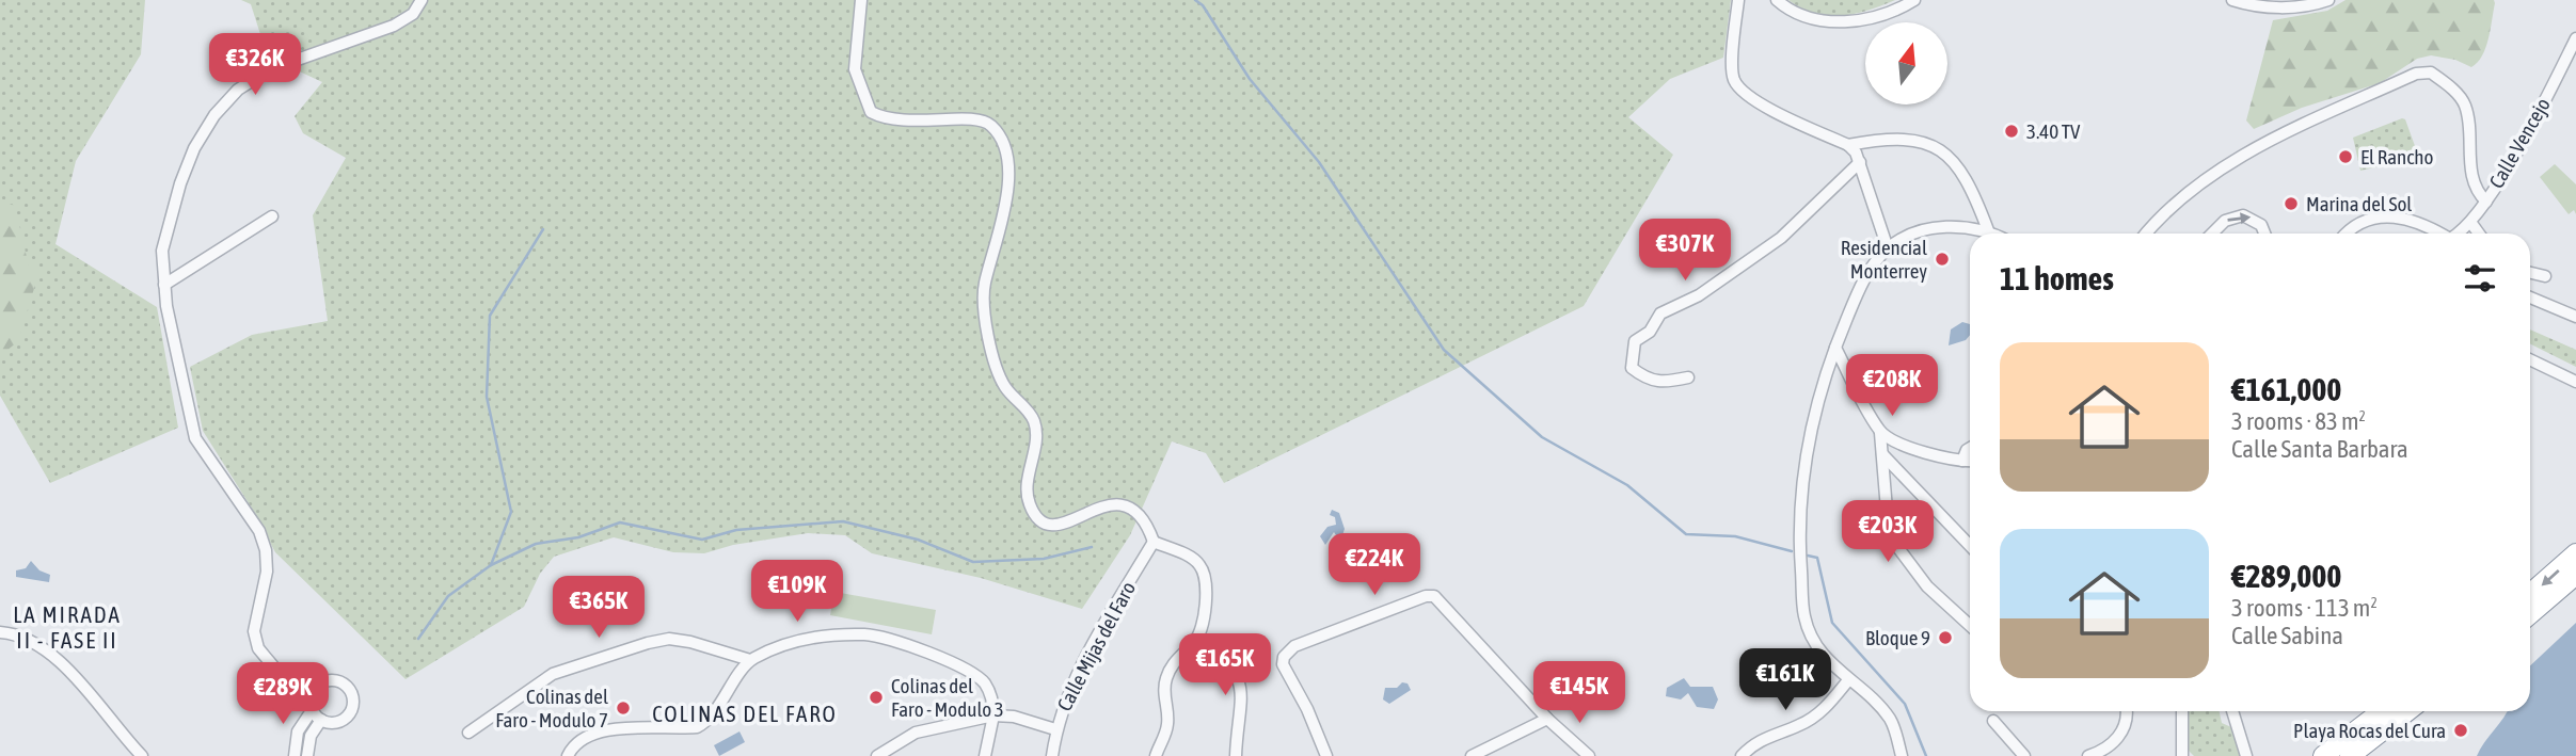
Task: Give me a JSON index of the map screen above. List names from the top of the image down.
{
  "streets": {
    "street": ["Calle Vencejo", "Calle Mijas del Faro"]
  },
  "districts": ["LA MIRADA II - FASE II", "COLINAS DEL FARO"],
  "places": [
    "3.40 TV",
    "El Rancho",
    "Marina del Sol",
    "Residencial Monterrey",
    "Bloque 9",
    "Colinas del Faro - Modulo 3",
    "Colinas del Faro - Modulo 7",
    "Playa Rocas del Cura"
  ],
  "north": "top",
  "page": {
    "price": [
      "€326K",
      "€307K",
      "€208K",
      "€203K",
      "€224K",
      "€109K",
      "€365K",
      "€165K",
      "€161K",
      "€145K",
      "€289K"
    ],
    "heading": "11 homes",
    "list": [
      {
        "name": "€161,000",
        "note": "3 rooms · 83 m² · Calle Santa Barbara"
      },
      {
        "name": "€289,000",
        "note": "3 rooms · 113 m² · Calle Sabina"
      }
    ]
  }
}
